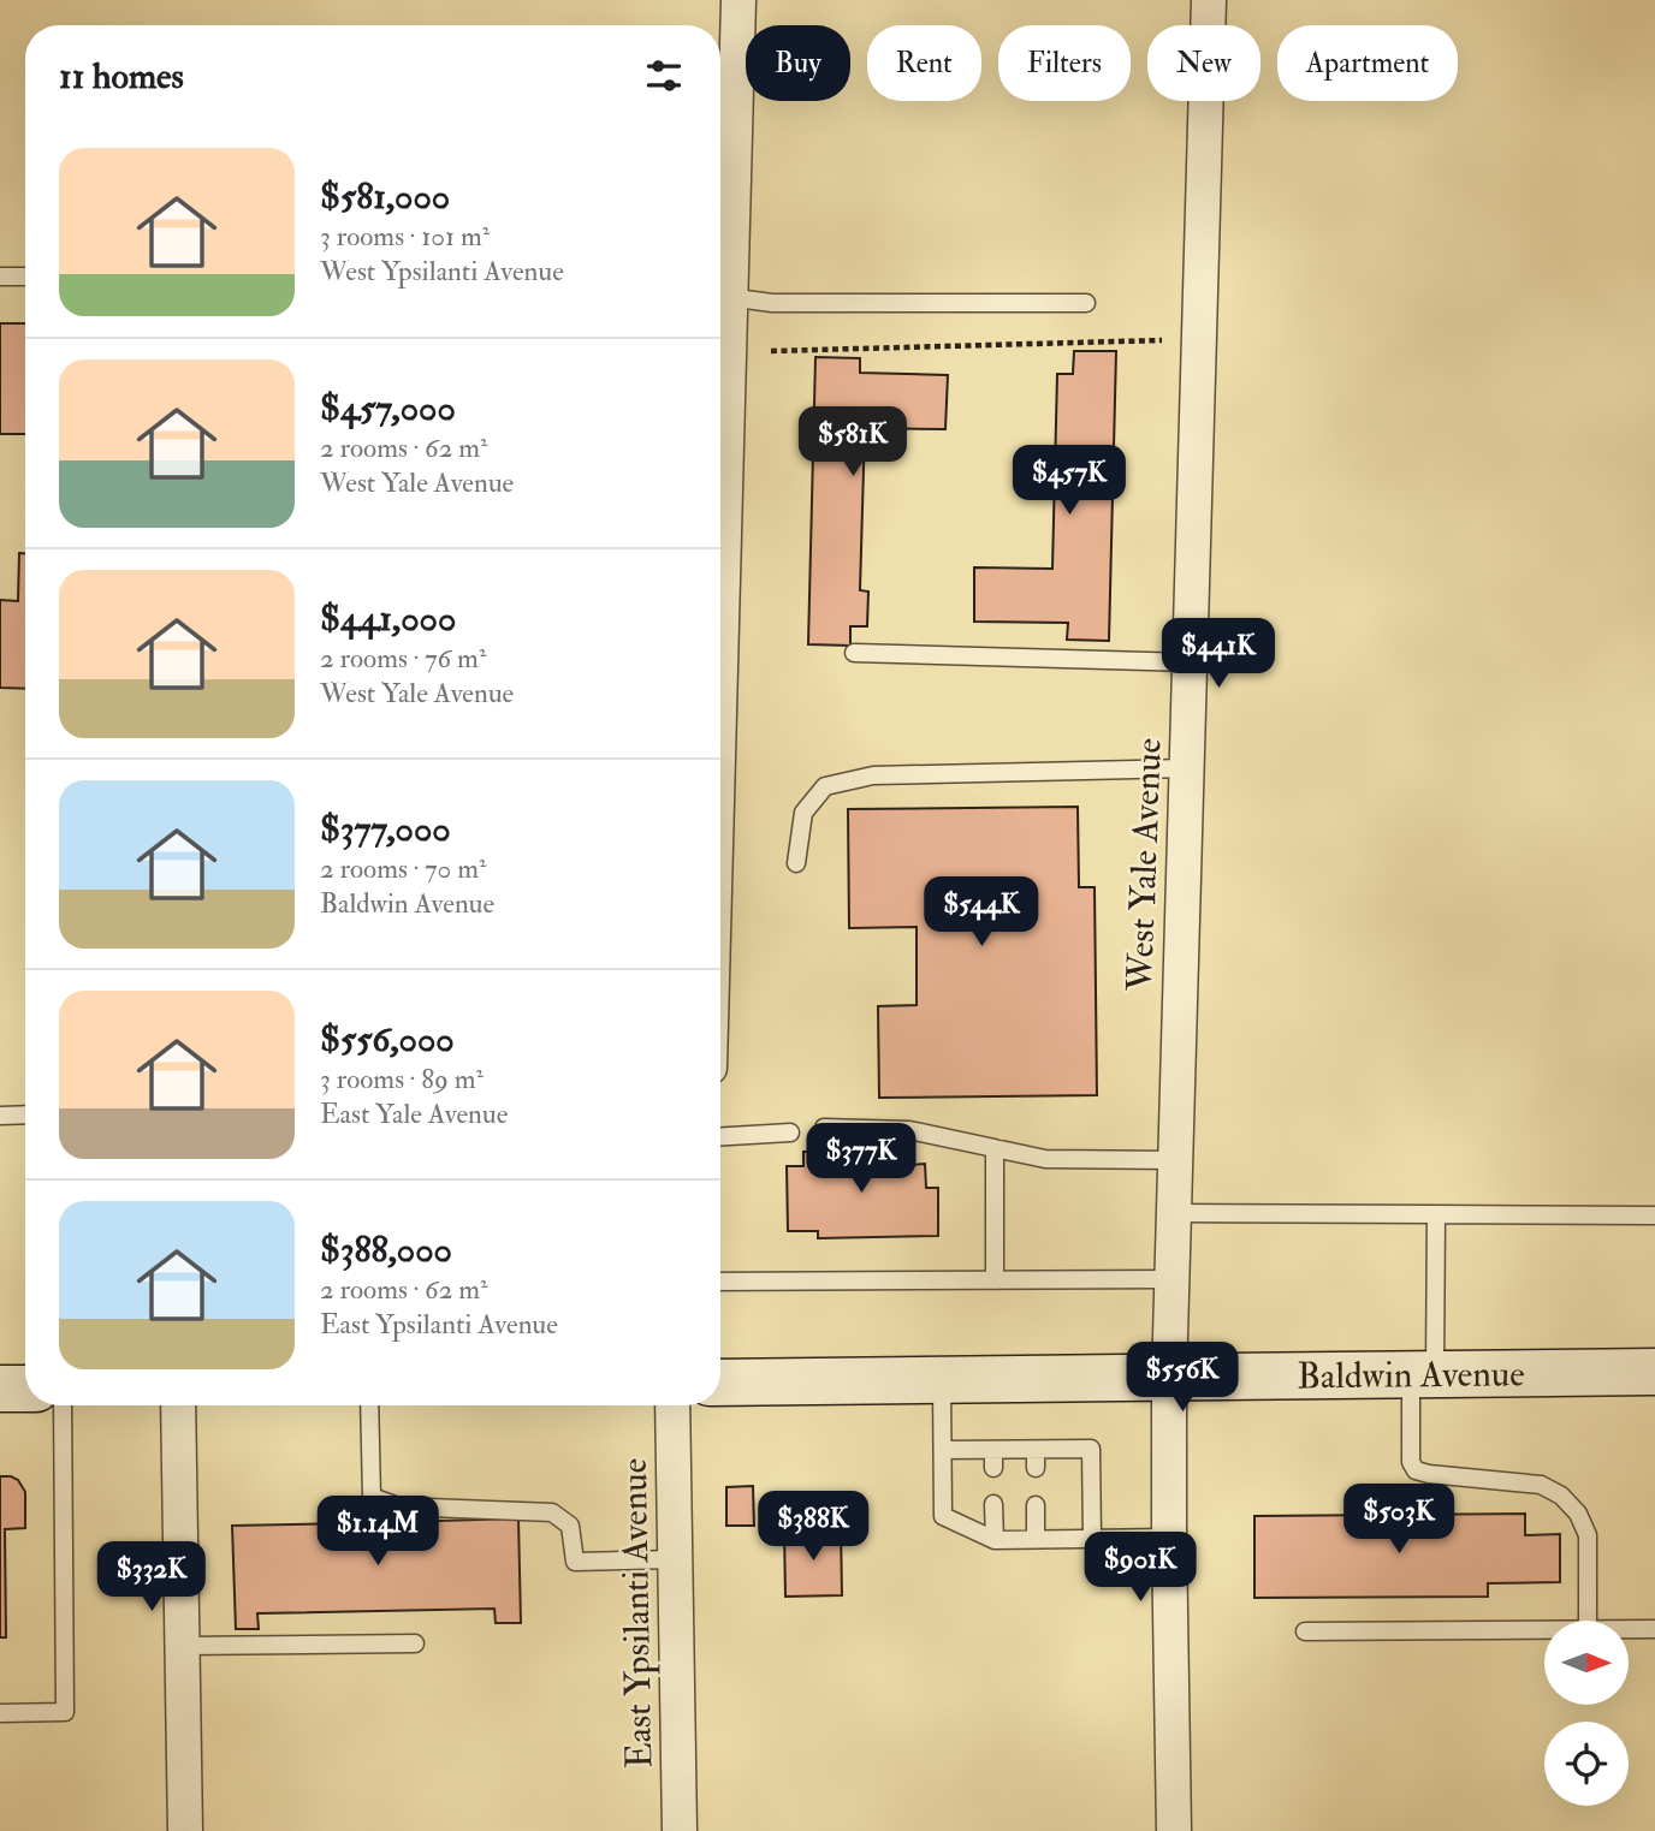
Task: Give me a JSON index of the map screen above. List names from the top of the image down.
{
  "streets": {
    "main road": ["Baldwin Avenue"],
    "street": ["West Yale Avenue", "East Ypsilanti Avenue"]
  },
  "crossings": [
    ["West Yale Avenue", "Baldwin Avenue"]
  ],
  "north": "right",
  "page": {
    "chip": [
      "Buy",
      "Rent",
      "Filters",
      "New",
      "Apartment"
    ],
    "heading": "11 homes",
    "list": [
      {
        "name": "$581,000",
        "note": "3 rooms · 101 m² · West Ypsilanti Avenue"
      },
      {
        "name": "$457,000",
        "note": "2 rooms · 62 m² · West Yale Avenue"
      },
      {
        "name": "$441,000",
        "note": "2 rooms · 76 m² · West Yale Avenue"
      },
      {
        "name": "$377,000",
        "note": "2 rooms · 70 m² · Baldwin Avenue"
      },
      {
        "name": "$556,000",
        "note": "3 rooms · 89 m² · East Yale Avenue"
      },
      {
        "name": "$388,000",
        "note": "2 rooms · 62 m² · East Ypsilanti Avenue"
      }
    ],
    "price": [
      "$581K",
      "$457K",
      "$441K",
      "$544K",
      "$377K",
      "$556K",
      "$503K",
      "$388K",
      "$1.14M",
      "$901K",
      "$332K"
    ]
  }
}
